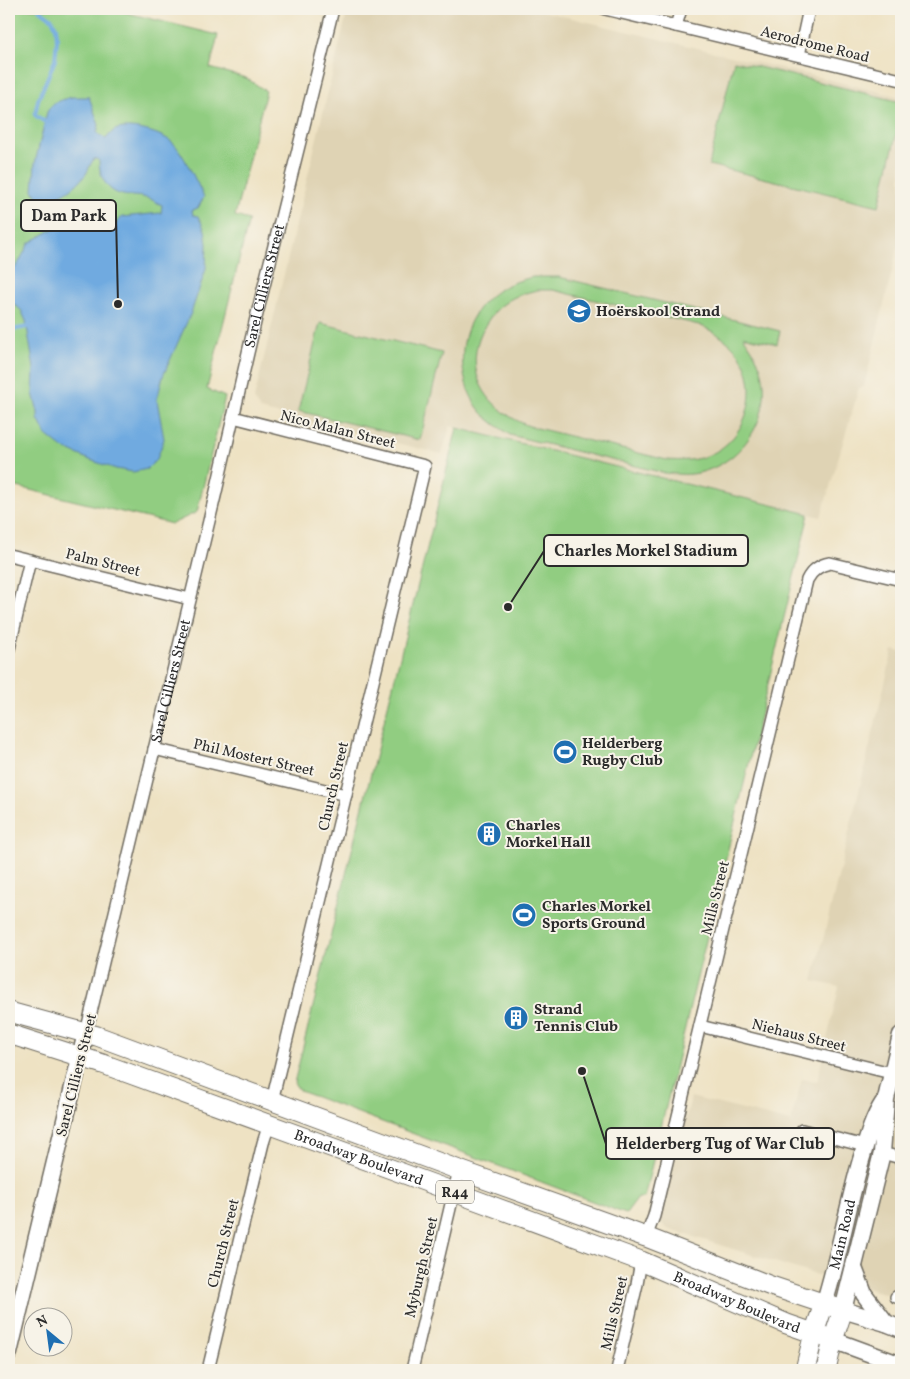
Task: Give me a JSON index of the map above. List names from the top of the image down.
{
  "streets": {
    "main road": [
      "Sarel Cilliers Street",
      "Broadway Boulevard",
      "R44",
      "Main Road"
    ],
    "street": [
      "Aerodrome Road",
      "Nico Malan Street",
      "Palm Street",
      "Phil Mostert Street",
      "Church Street",
      "Mills Street",
      "Niehaus Street",
      "Myburgh Street"
    ]
  },
  "crossings": [
    ["Sarel Cilliers Street", "Nico Malan Street"],
    ["Sarel Cilliers Street", "Palm Street"],
    ["Sarel Cilliers Street", "Phil Mostert Street"],
    ["Sarel Cilliers Street", "Broadway Boulevard"],
    ["Nico Malan Street", "Church Street"],
    ["Phil Mostert Street", "Church Street"],
    ["Church Street", "Broadway Boulevard"],
    ["Mills Street", "Niehaus Street"],
    ["Mills Street", "Broadway Boulevard"],
    ["Niehaus Street", "Main Road"],
    ["Broadway Boulevard", "Main Road"],
    ["Broadway Boulevard", "Myburgh Street"]
  ],
  "places": {
    "other": ["Dam Park", "Charles Morkel Stadium", "Helderberg Tug of War Club"],
    "school or university": ["Hoërskool Strand"],
    "sports": ["Helderberg Rugby Club", "Charles Morkel Sports Ground"],
    "building": ["Charles Morkel Hall", "Strand Tennis Club"]
  },
  "north": "top left"
}
